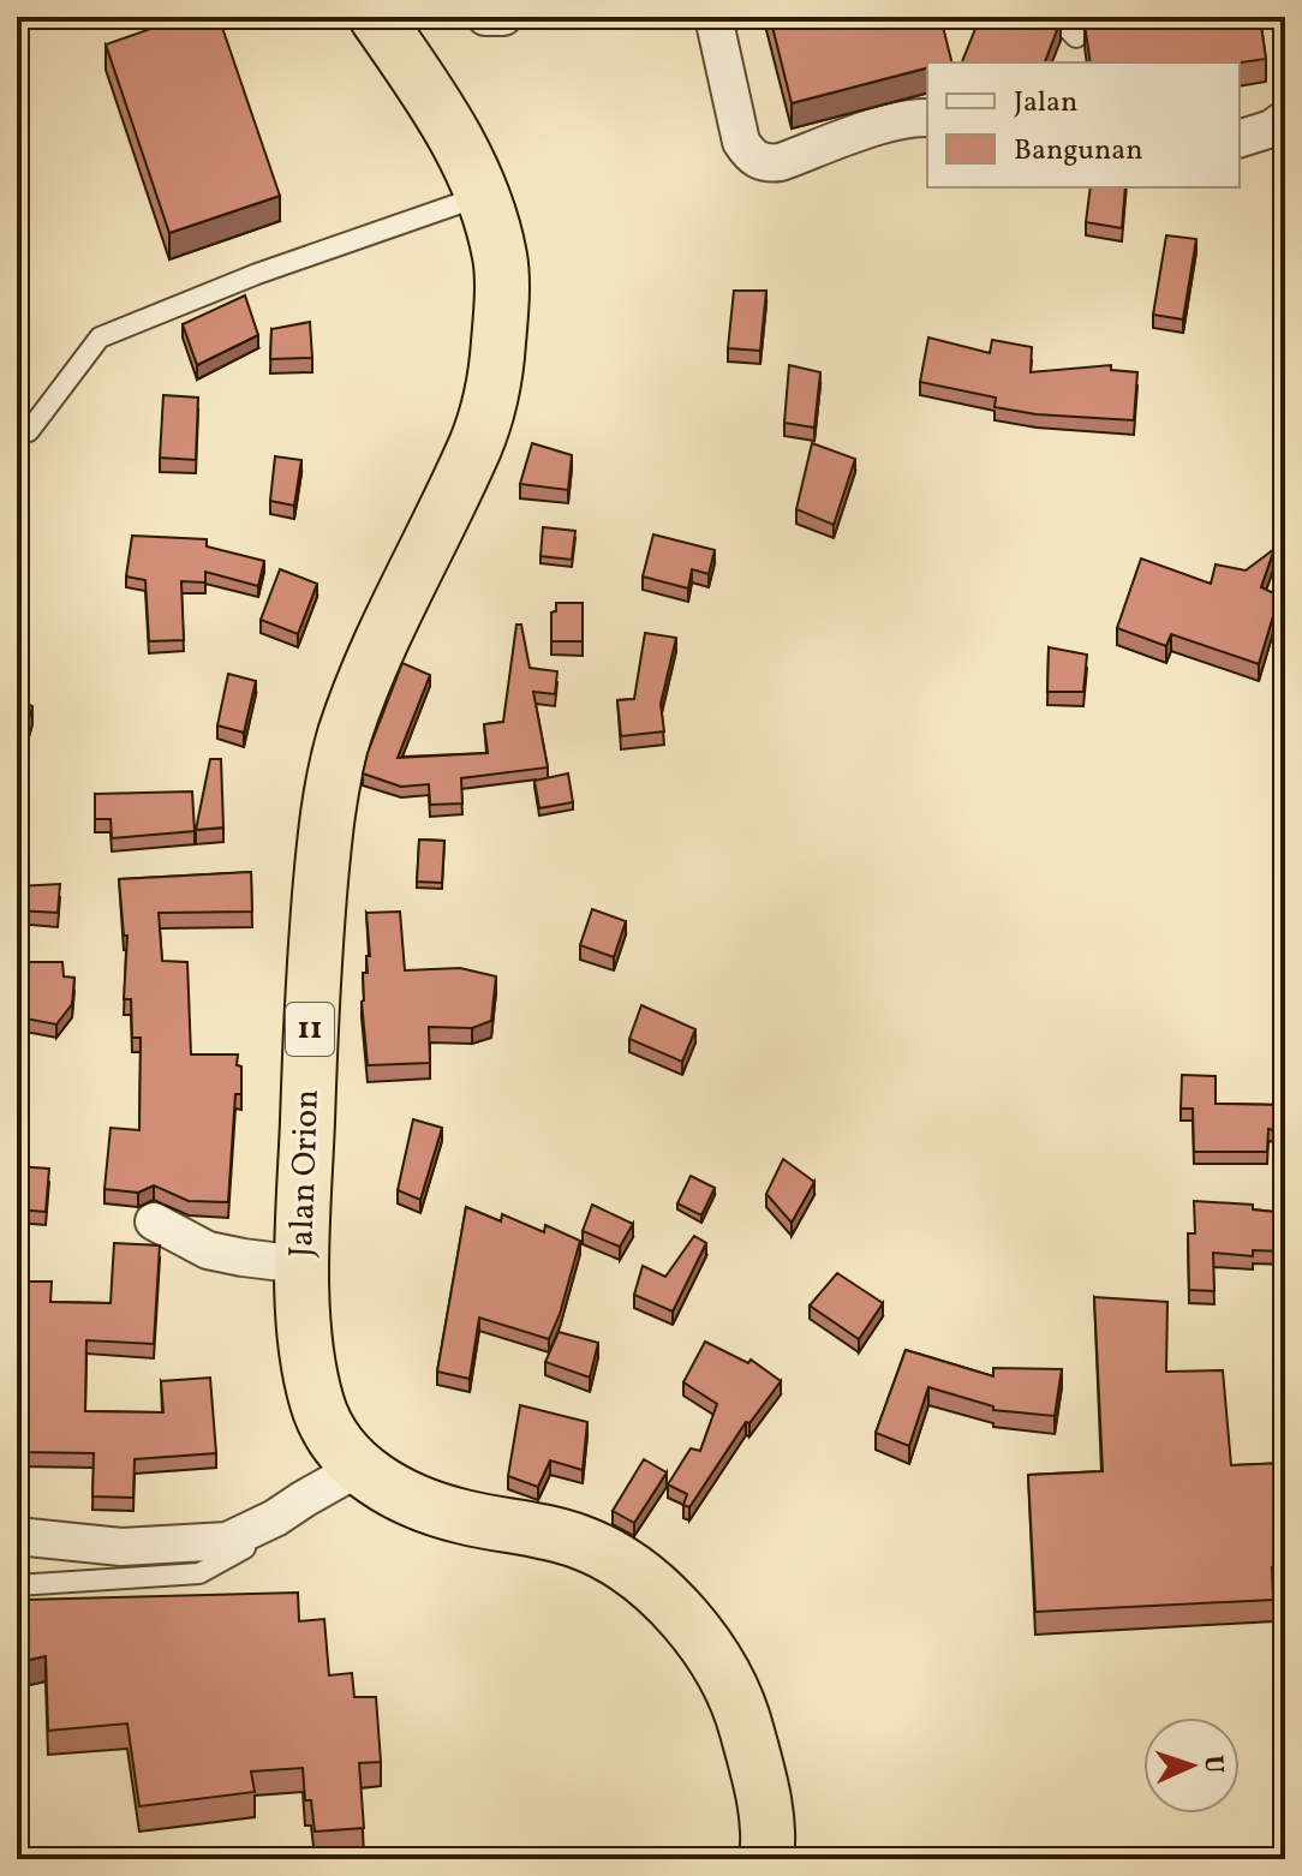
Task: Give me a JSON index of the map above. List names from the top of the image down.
{
  "streets": {
    "highway": ["11", "Jalan Orion"]
  },
  "legend": ["Jalan", "Bangunan"],
  "north": "right"
}
